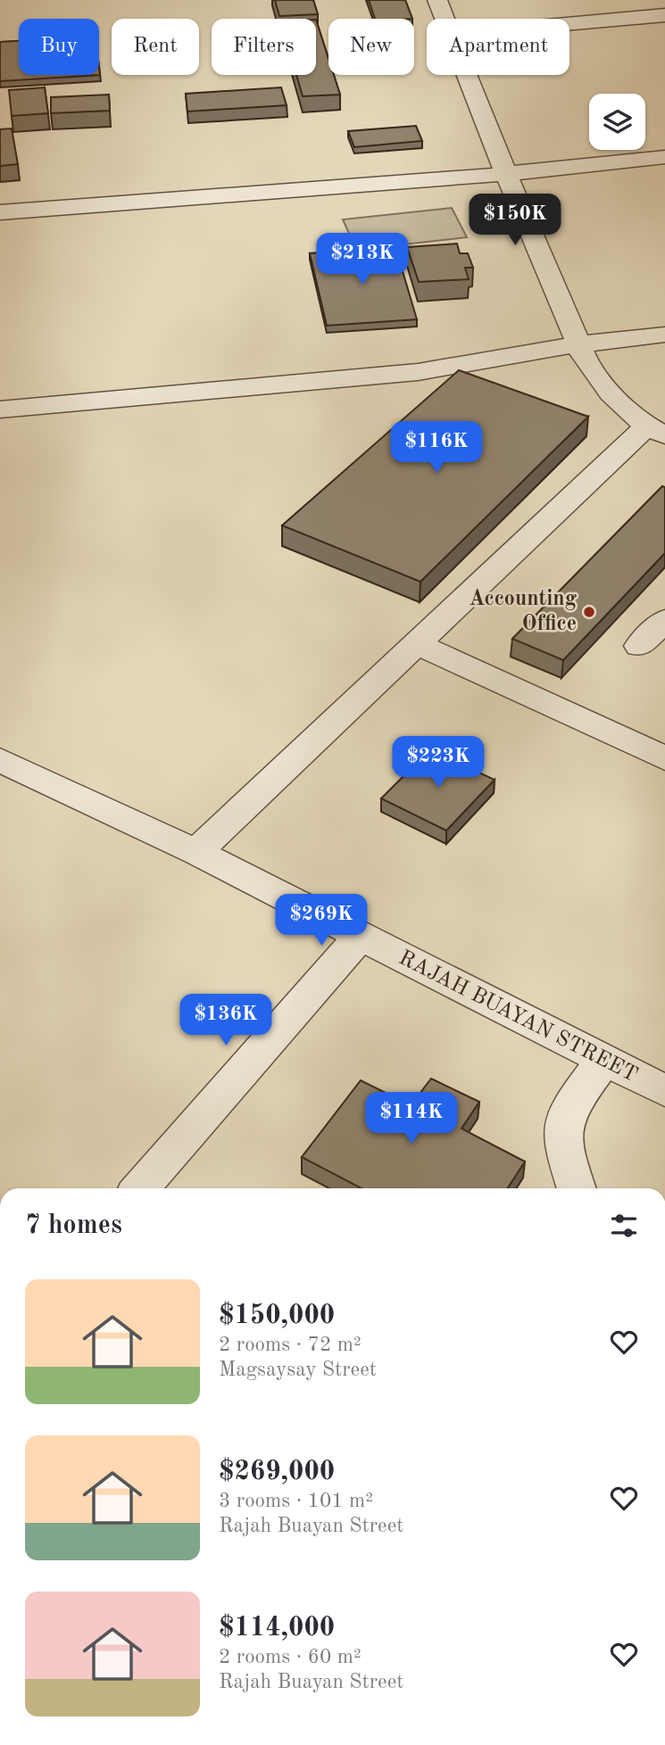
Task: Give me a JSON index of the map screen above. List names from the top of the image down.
{
  "streets": {
    "street": ["RAJAH BUAYAN STREET"]
  },
  "places": ["Accounting Office"],
  "page": {
    "chip": [
      "Buy",
      "Rent",
      "Filters",
      "New",
      "Apartment"
    ],
    "price": [
      "$150K",
      "$213K",
      "$116K",
      "$223K",
      "$269K",
      "$136K",
      "$114K"
    ],
    "heading": "7 homes",
    "list": [
      {
        "name": "$150,000",
        "note": "2 rooms · 72 m² · Magsaysay Street"
      },
      {
        "name": "$269,000",
        "note": "3 rooms · 101 m² · Rajah Buayan Street"
      },
      {
        "name": "$114,000",
        "note": "2 rooms · 60 m² · Rajah Buayan Street"
      }
    ]
  }
}
